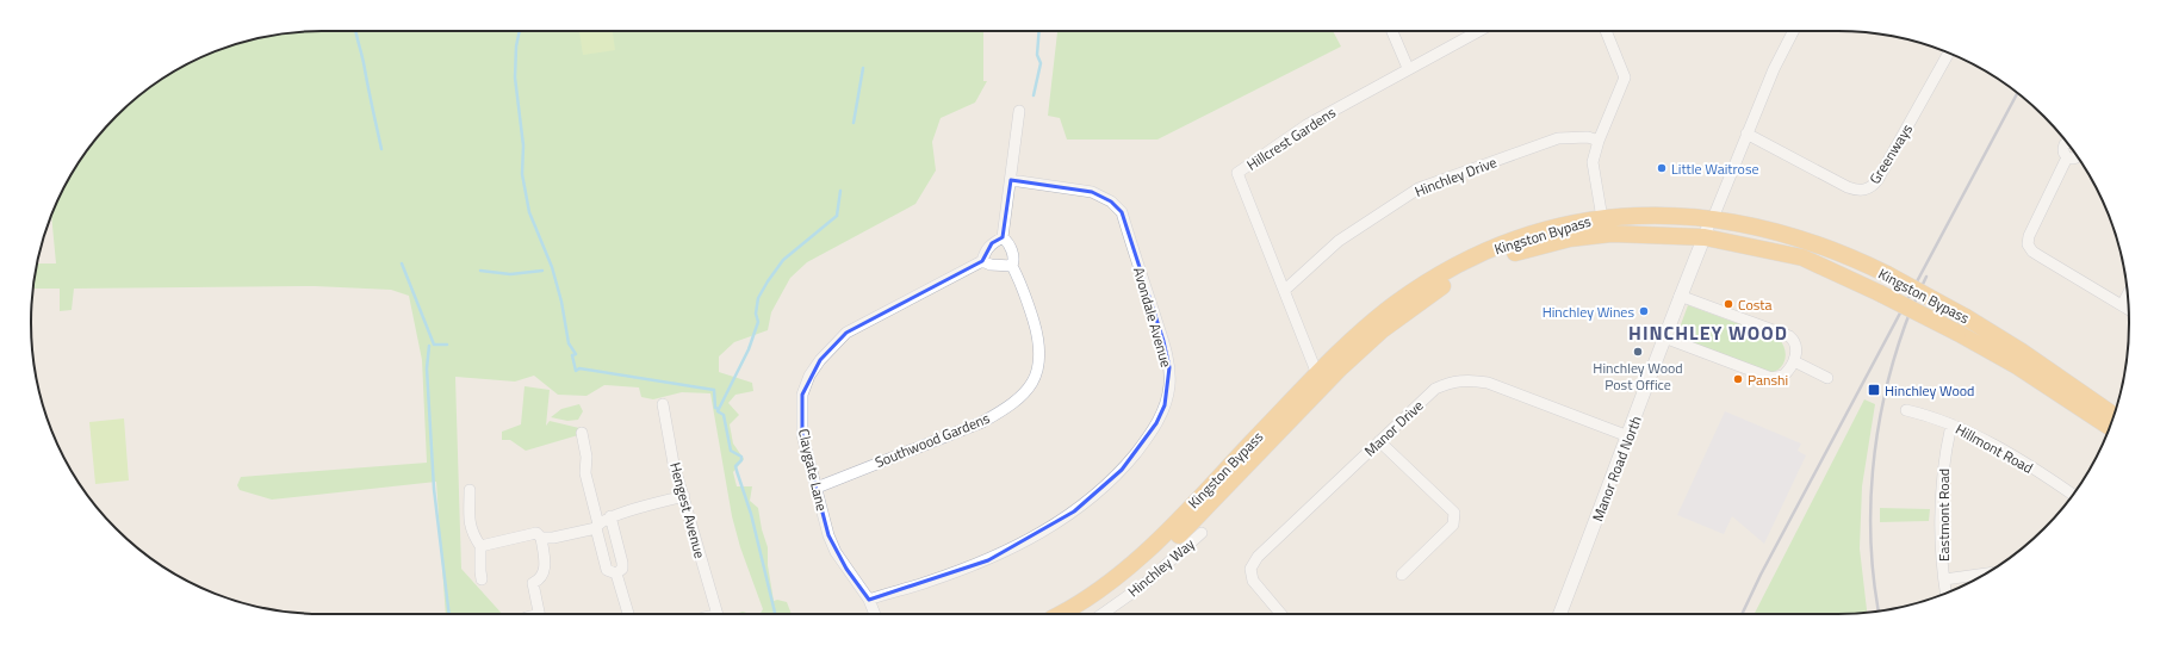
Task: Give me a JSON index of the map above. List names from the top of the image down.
{
  "streets": {
    "highway": ["Kingston Bypass"],
    "street": [
      "Hillcrest Gardens",
      "Greenways",
      "Hinchley Drive",
      "Avondale Avenue",
      "Manor Drive",
      "Southwood Gardens",
      "Hillmont Road",
      "Manor Road North",
      "Claygate Lane",
      "Hengest Avenue",
      "Eastmont Road",
      "Hinchley Way"
    ]
  },
  "crossings": [
    ["Hillcrest Gardens", "Hinchley Drive"],
    ["Hillcrest Gardens", "Kingston Bypass"],
    ["Kingston Bypass", "Manor Road North"],
    ["Avondale Avenue", "Claygate Lane"],
    ["Manor Drive", "Manor Road North"],
    ["Southwood Gardens", "Claygate Lane"],
    ["Hillmont Road", "Eastmont Road"]
  ],
  "districts": ["HINCHLEY WOOD"],
  "places": {
    "other": [
      "Little Waitrose",
      "Costa",
      "Hinchley Wines",
      "Hinchley Wood Post Office",
      "Panshi"
    ],
    "transit": ["Hinchley Wood"]
  }
}
